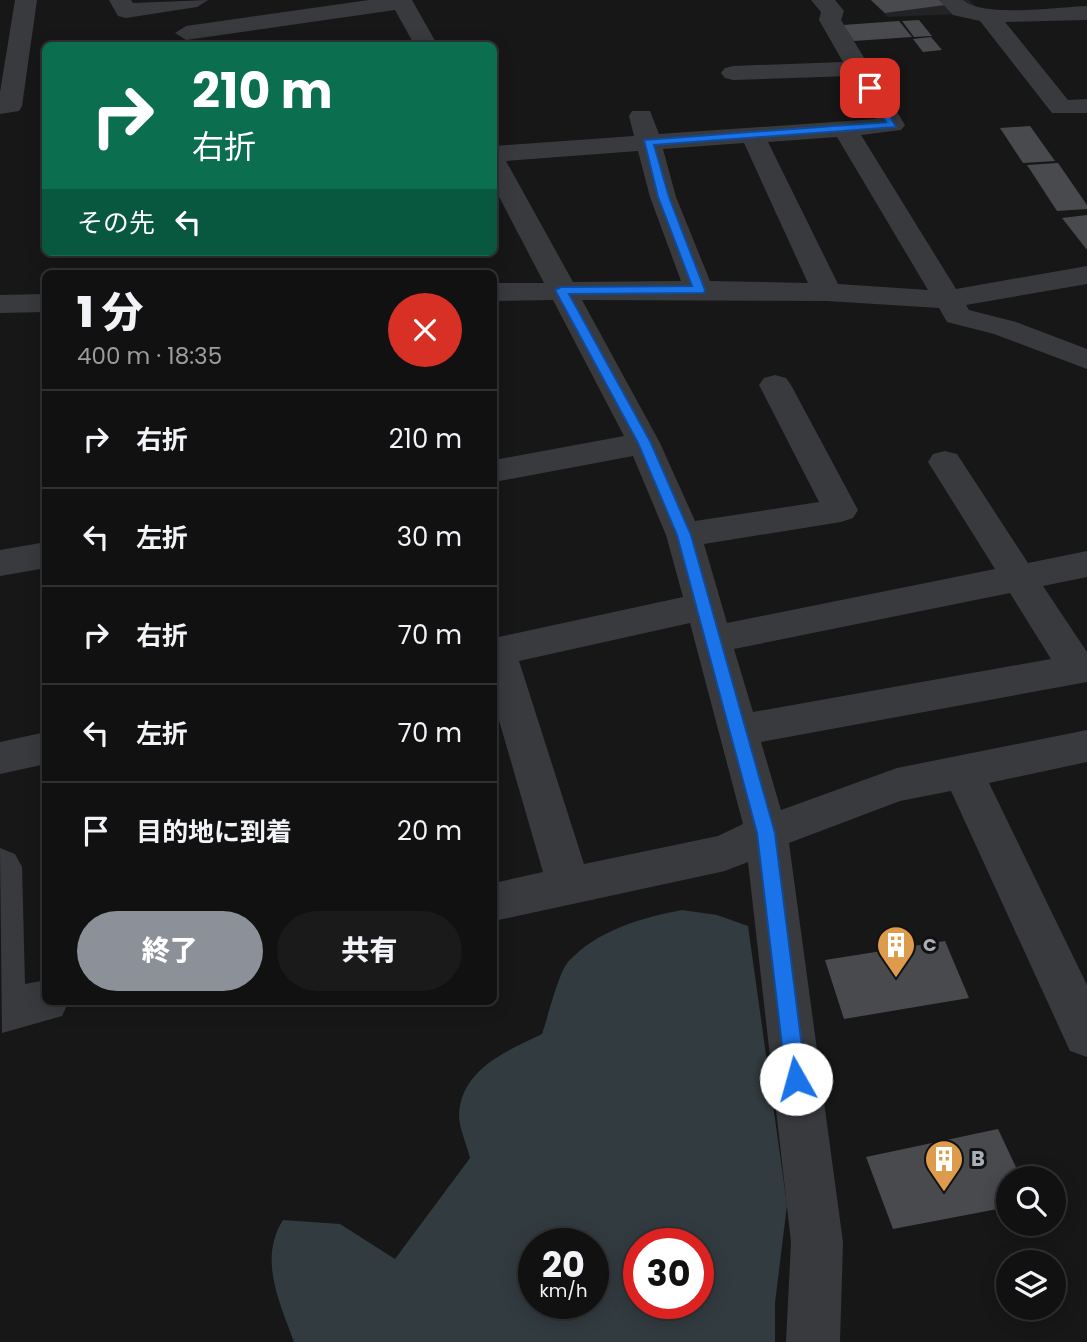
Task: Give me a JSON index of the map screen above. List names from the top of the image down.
{
  "places": {
    "building": ["C", "B"]
  },
  "page": {
    "turn": ["210 m", "右折"],
    "then": "その先",
    "heading": ["1 分", "400 m · 18:35"],
    "list": [
      {
        "name": "右折",
        "value": "210 m"
      },
      {
        "name": "左折",
        "value": "30 m"
      },
      {
        "name": "右折",
        "value": "70 m"
      },
      {
        "name": "左折",
        "value": "70 m"
      },
      {
        "name": "目的地に到着",
        "value": "20 m"
      }
    ],
    "buttons": ["終了", "共有"],
    "speed": "20 km/h",
    "limit": "30"
  }
}
